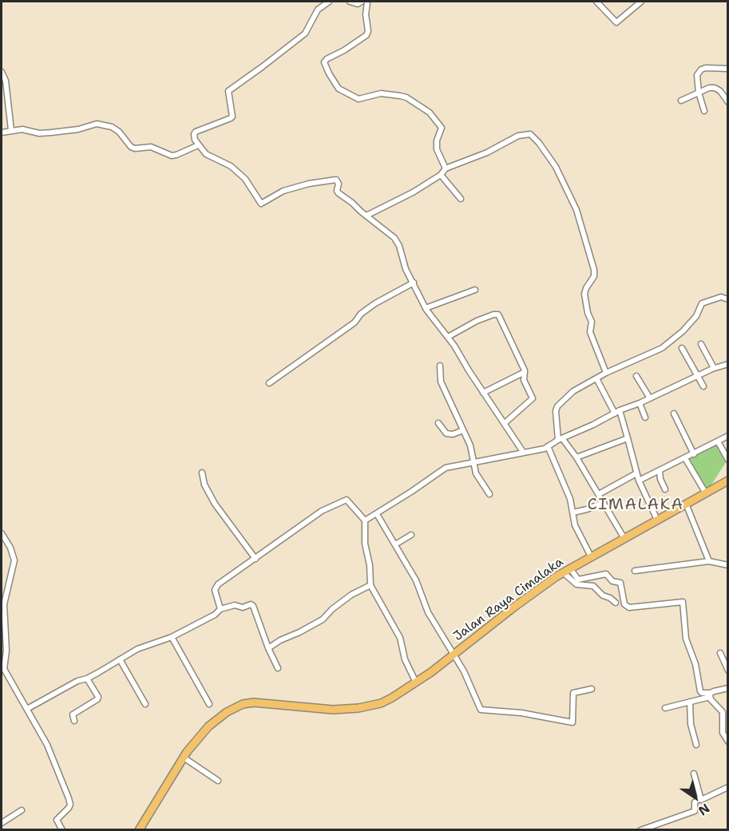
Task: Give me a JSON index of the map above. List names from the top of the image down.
{
  "streets": {
    "highway": ["Jalan Raya Cimalaka"]
  },
  "districts": ["CIMALAKA"],
  "north": "bottom right"
}
